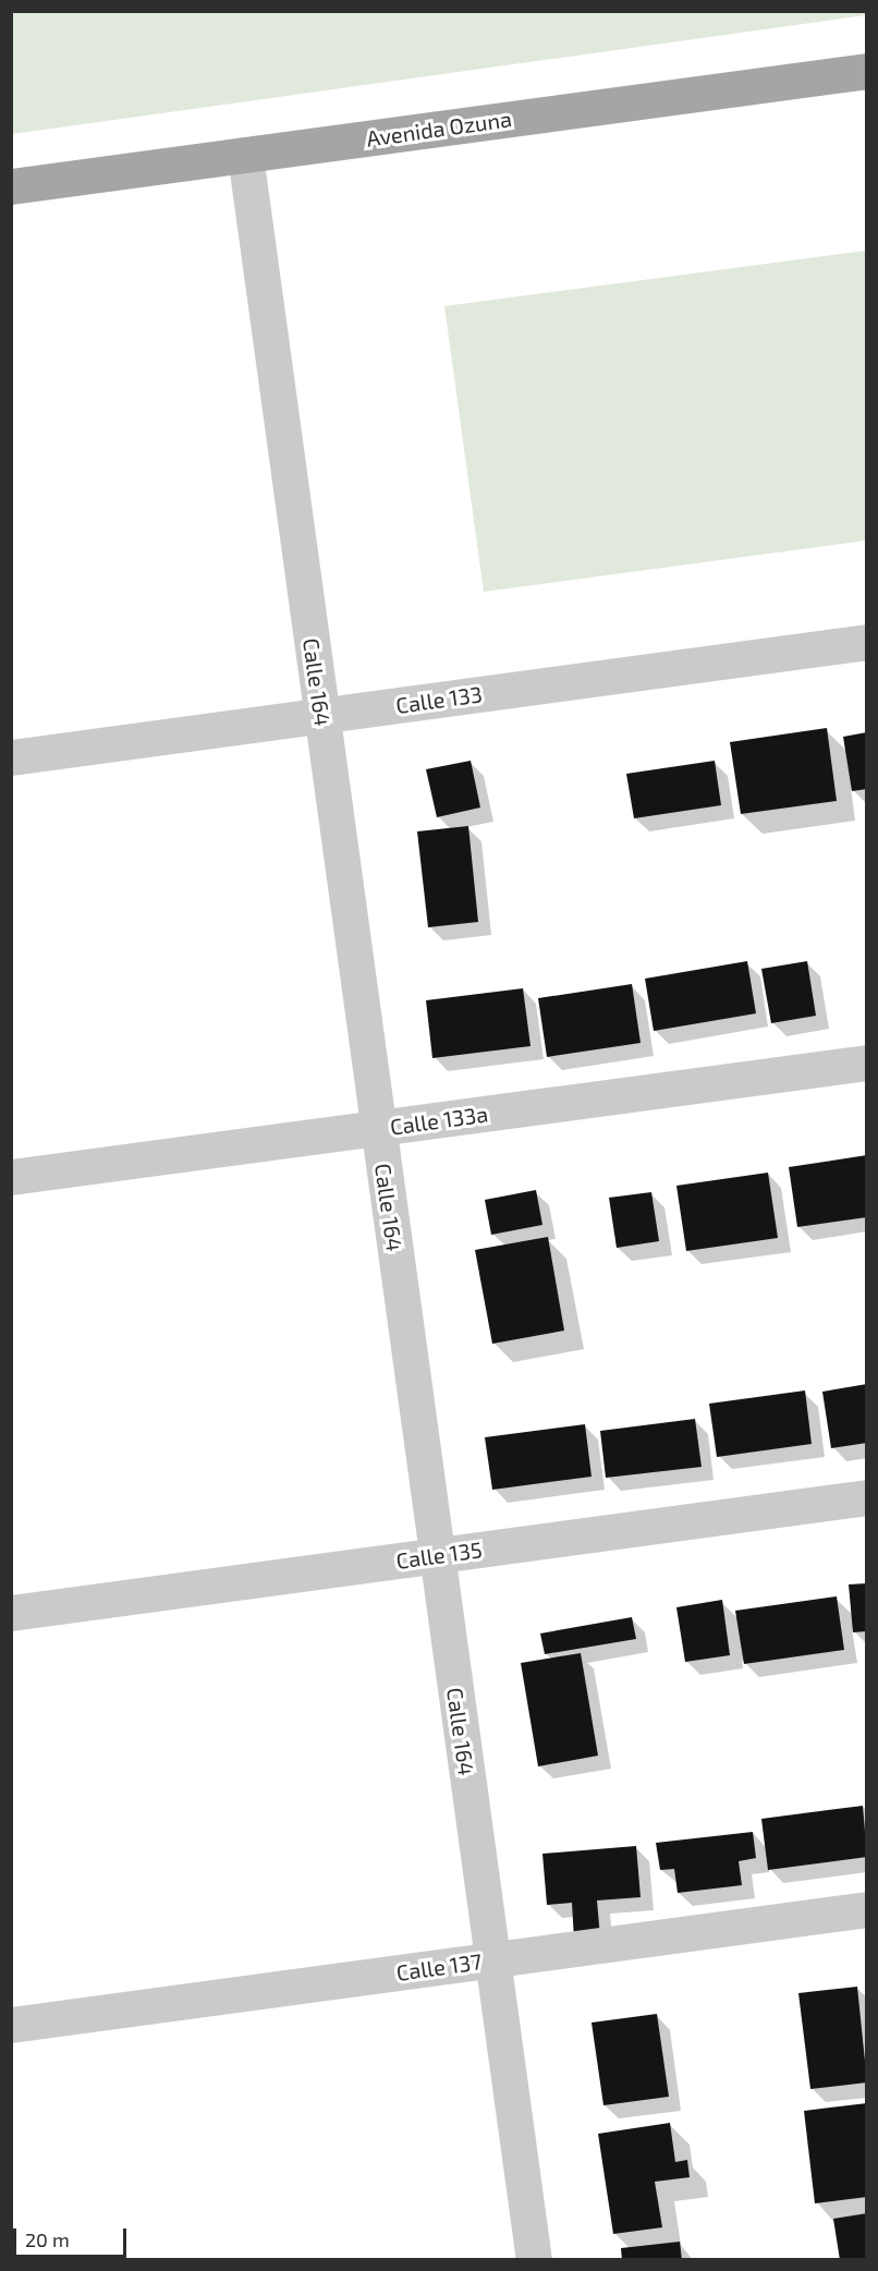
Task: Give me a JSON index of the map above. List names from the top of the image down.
{
  "streets": {
    "main road": ["Avenida Ozuna"],
    "street": [
      "Calle 164",
      "Calle 133",
      "Calle 133a",
      "Calle 135",
      "Calle 137"
    ]
  },
  "crossings": [
    ["Avenida Ozuna", "Calle 164"],
    ["Calle 164", "Calle 133"],
    ["Calle 164", "Calle 133a"],
    ["Calle 164", "Calle 135"],
    ["Calle 164", "Calle 137"]
  ],
  "scale_bar": "20 m"
}
